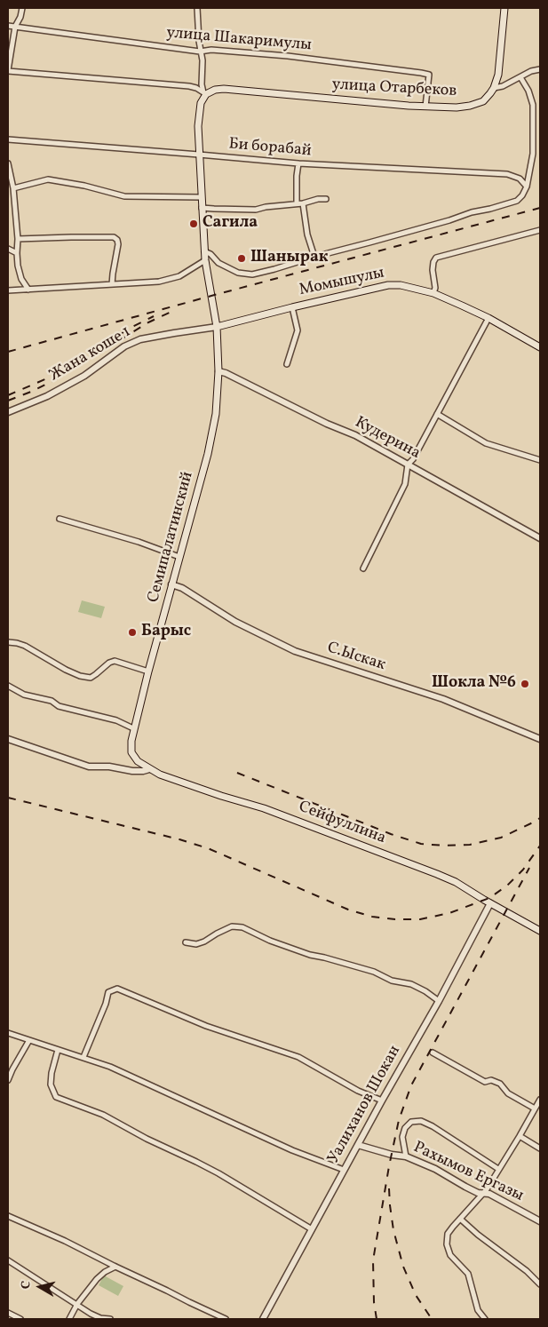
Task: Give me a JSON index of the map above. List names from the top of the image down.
{
  "streets": {
    "main road": [
      "улица Отарбеков",
      "Момышулы",
      "Семипалатинский",
      "Сейфуллина"
    ],
    "street": [
      "улица Шакаримулы",
      "Би борабай",
      "Жана коше 1",
      "Кудерина",
      "С.Ыскак",
      "Уалиханов Шокан",
      "Рахымов Ергазы"
    ]
  },
  "crossings": [
    ["улица Шакаримулы", "улица Отарбеков"],
    ["улица Отарбеков", "Семипалатинский"],
    ["Би борабай", "Семипалатинский"],
    ["Момышулы", "Жана коше 1"],
    ["Момышулы", "Семипалатинский"],
    ["Жана коше 1", "Семипалатинский"],
    ["Кудерина", "Семипалатинский"],
    ["Семипалатинский", "С.Ыскак"],
    ["Семипалатинский", "Сейфуллина"],
    ["Сейфуллина", "Уалиханов Шокан"],
    ["Уалиханов Шокан", "Рахымов Ергазы"]
  ],
  "places": [
    "Сагила",
    "Шанырак",
    "Барыс",
    "Шокла №6"
  ],
  "north": "left"
}
